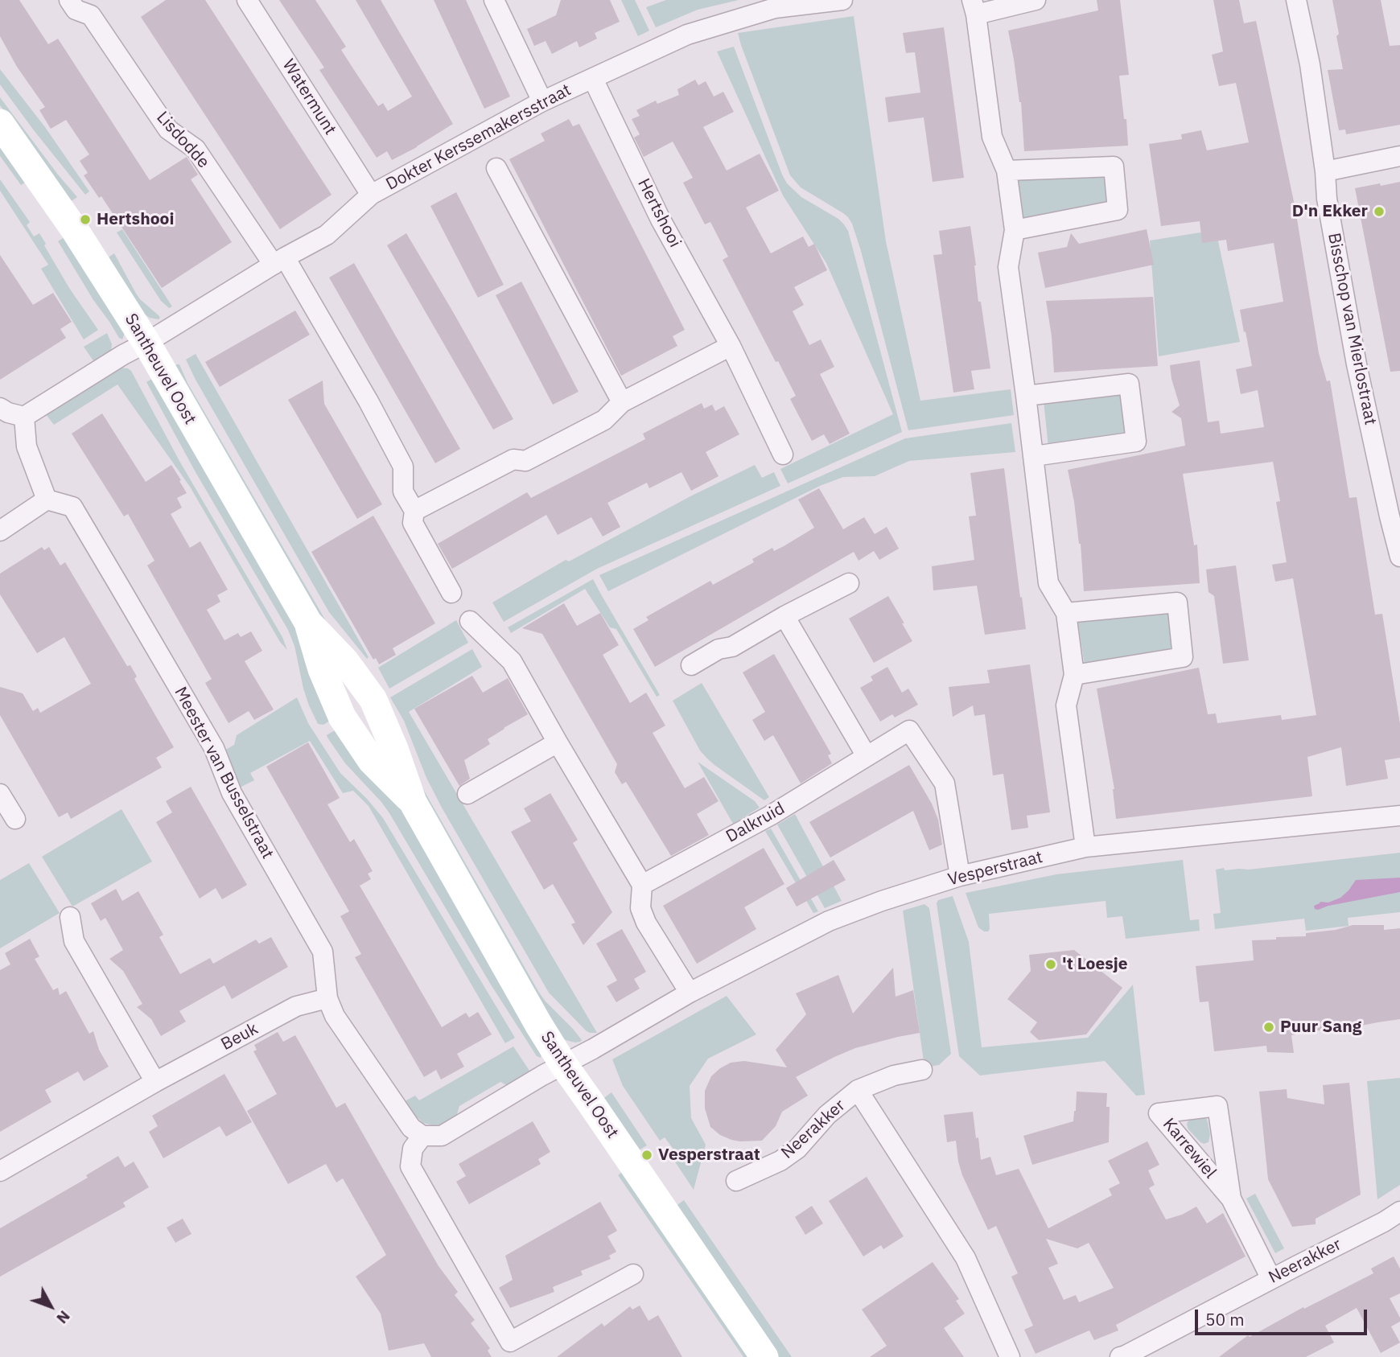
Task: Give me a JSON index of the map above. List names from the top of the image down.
{
  "streets": {
    "street": [
      "Watermunt",
      "Dokter Kerssemakersstraat",
      "Lisdodde",
      "Hertshooi",
      "Bisschop van Mierlostraat",
      "Santheuvel Oost",
      "Meester van Busselstraat",
      "Dalkruid",
      "Vesperstraat",
      "Beuk",
      "Neerakker",
      "Karrewiel"
    ]
  },
  "crossings": [
    ["Watermunt", "Dokter Kerssemakersstraat"],
    ["Dokter Kerssemakersstraat", "Lisdodde"],
    ["Dokter Kerssemakersstraat", "Hertshooi"],
    ["Dokter Kerssemakersstraat", "Santheuvel Oost"],
    ["Santheuvel Oost", "Vesperstraat"],
    ["Meester van Busselstraat", "Beuk"],
    ["Dalkruid", "Vesperstraat"],
    ["Neerakker", "Karrewiel"]
  ],
  "places": [
    "D'n Ekker",
    "Hertshooi",
    "'t Loesje",
    "Puur Sang",
    "Vesperstraat"
  ],
  "scale_bar": "50 m",
  "north": "bottom right"
}
